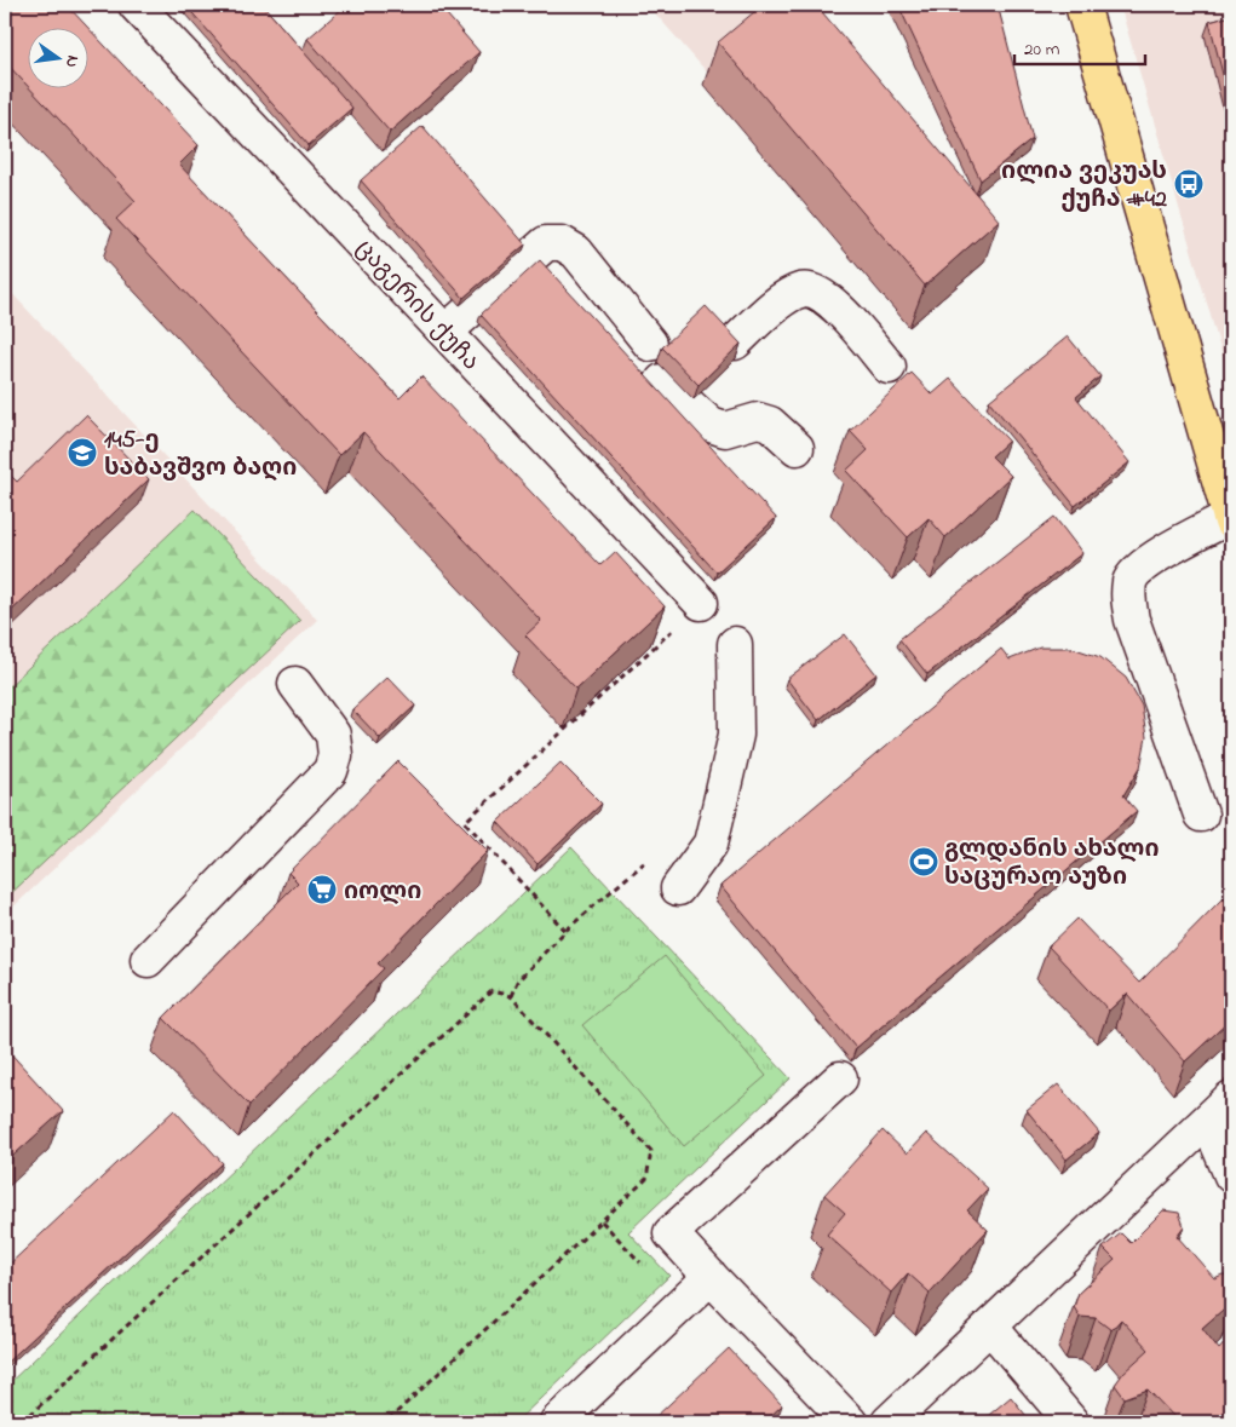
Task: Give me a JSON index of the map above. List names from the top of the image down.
{
  "streets": {
    "lane": ["ცაგერის ქუჩა"]
  },
  "places": {
    "bus stop": ["ილია ვეკუას ქუჩა #42"],
    "school or university": ["145-ე საბავშვო ბაღი"],
    "sports": ["გლდანის ახალი საცურაო აუზი"],
    "supermarket": ["იოლი"]
  },
  "scale_bar": "20 m",
  "north": "right"
}
